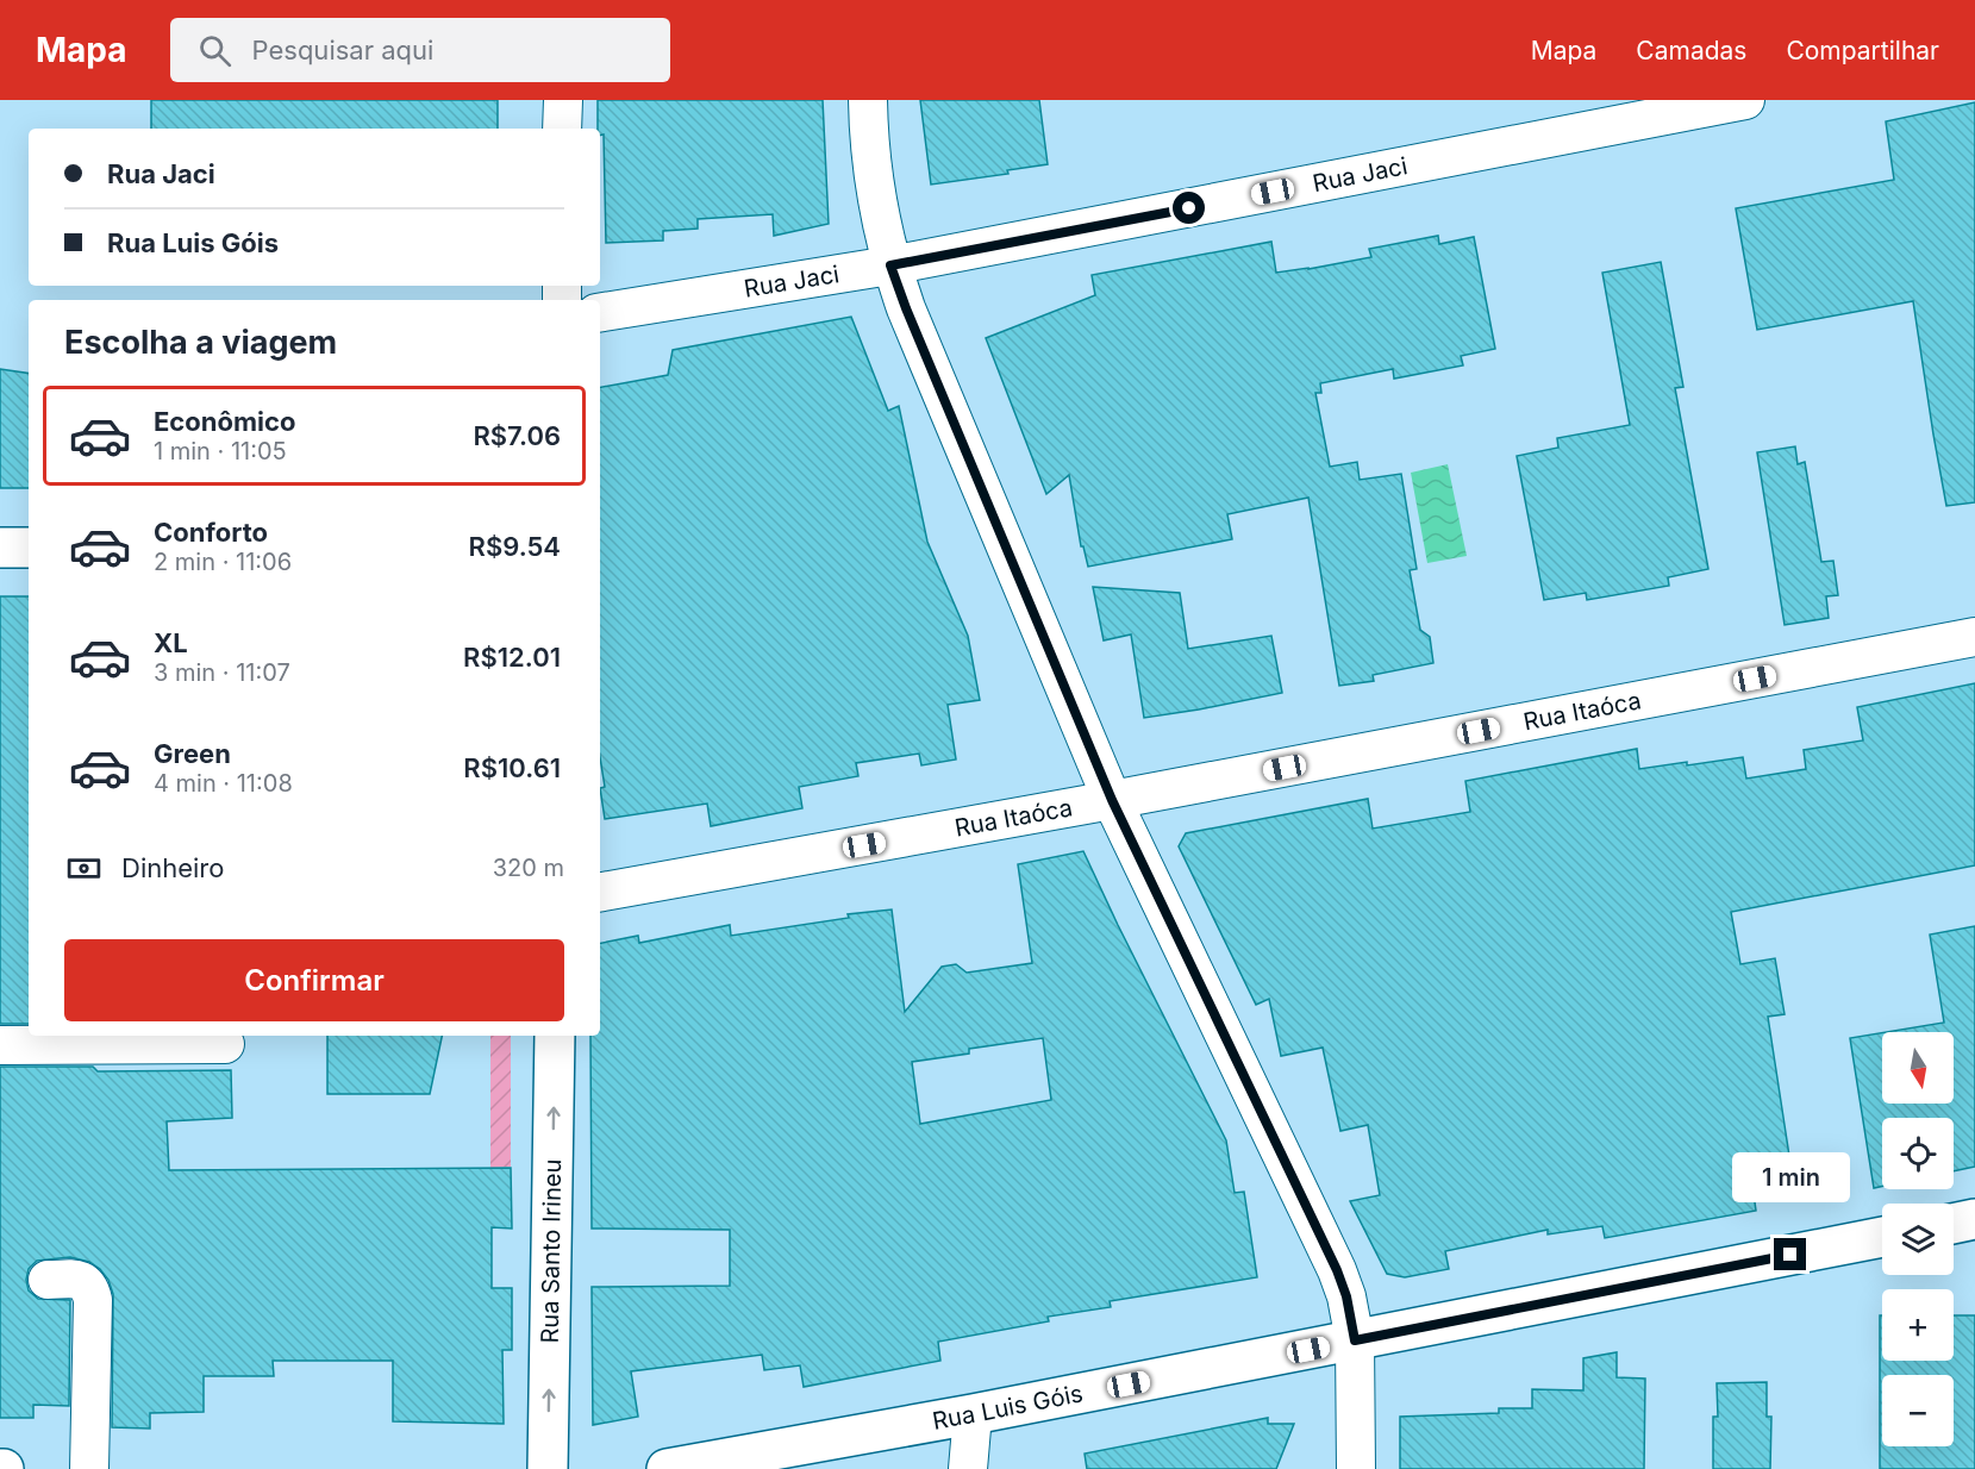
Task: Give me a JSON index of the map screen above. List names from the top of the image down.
{
  "streets": {
    "street": [
      "Rua Jaci",
      "Rua Itaóca",
      "Rua Santo Irineu",
      "Rua Luis Góis"
    ]
  },
  "one_way": ["Rua Santo Irineu"],
  "north": "bottom",
  "page": {
    "header": "Mapa",
    "search": "Pesquisar aqui",
    "nav": ["Mapa", "Camadas", "Compartilhar"],
    "banner": ["Rua Jaci", "Rua Luis Góis"],
    "heading": "Escolha a viagem",
    "list": [
      {
        "name": "Econômico",
        "note": "1 min · 11:05",
        "value": "R$7.06"
      },
      {
        "name": "Conforto",
        "note": "2 min · 11:06",
        "value": "R$9.54"
      },
      {
        "name": "XL",
        "note": "3 min · 11:07",
        "value": "R$12.01"
      },
      {
        "name": "Green",
        "note": "4 min · 11:08",
        "value": "R$10.61"
      }
    ],
    "pay": ["Dinheiro", "320 m"],
    "buttons": "Confirmar",
    "map_buttons": ["+", "−"],
    "bubble": "1 min"
  }
}
